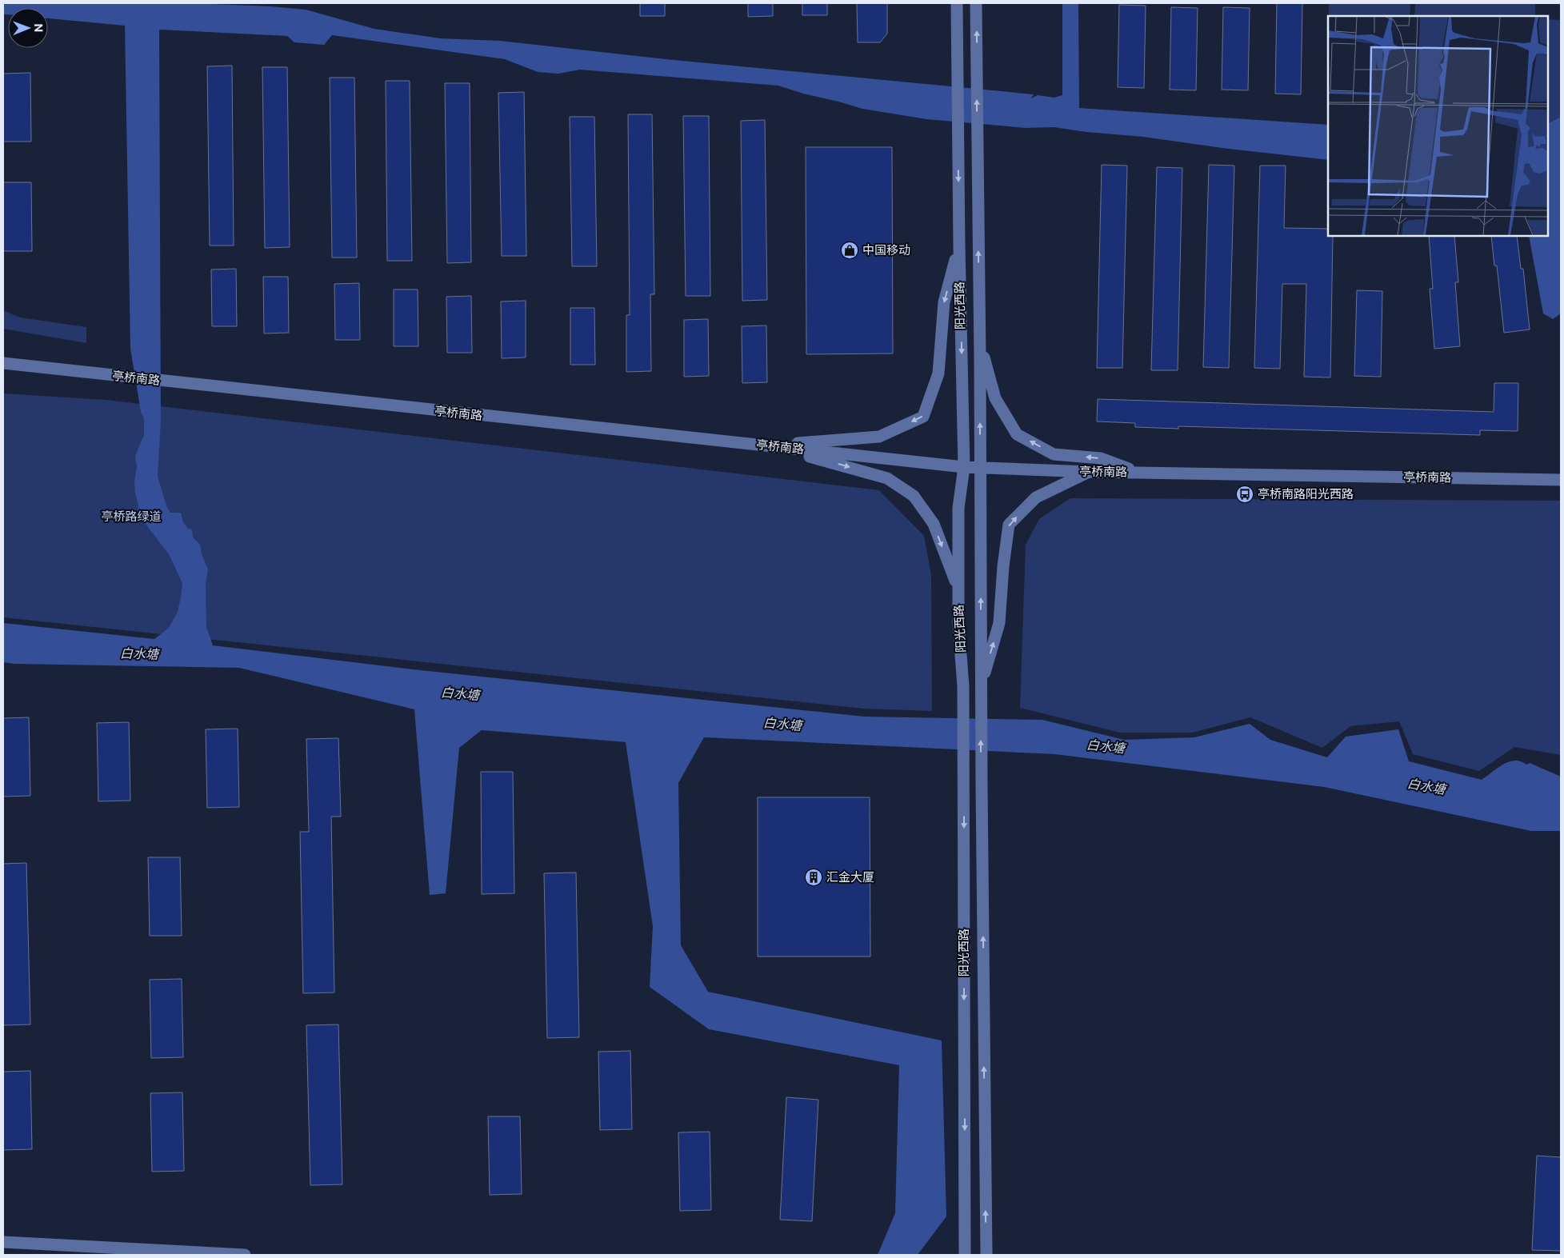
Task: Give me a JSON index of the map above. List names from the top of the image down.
{
  "streets": {
    "street": ["阳光西路", "亭桥南路"]
  },
  "crossings": [
    ["阳光西路", "亭桥南路"]
  ],
  "water": ["白水塘"],
  "parks": ["亭桥路绿道"],
  "places": {
    "shop": ["中国移动"],
    "bus stop": ["亭桥南路阳光西路"],
    "building": ["汇金大厦"]
  },
  "north": "right"
}
